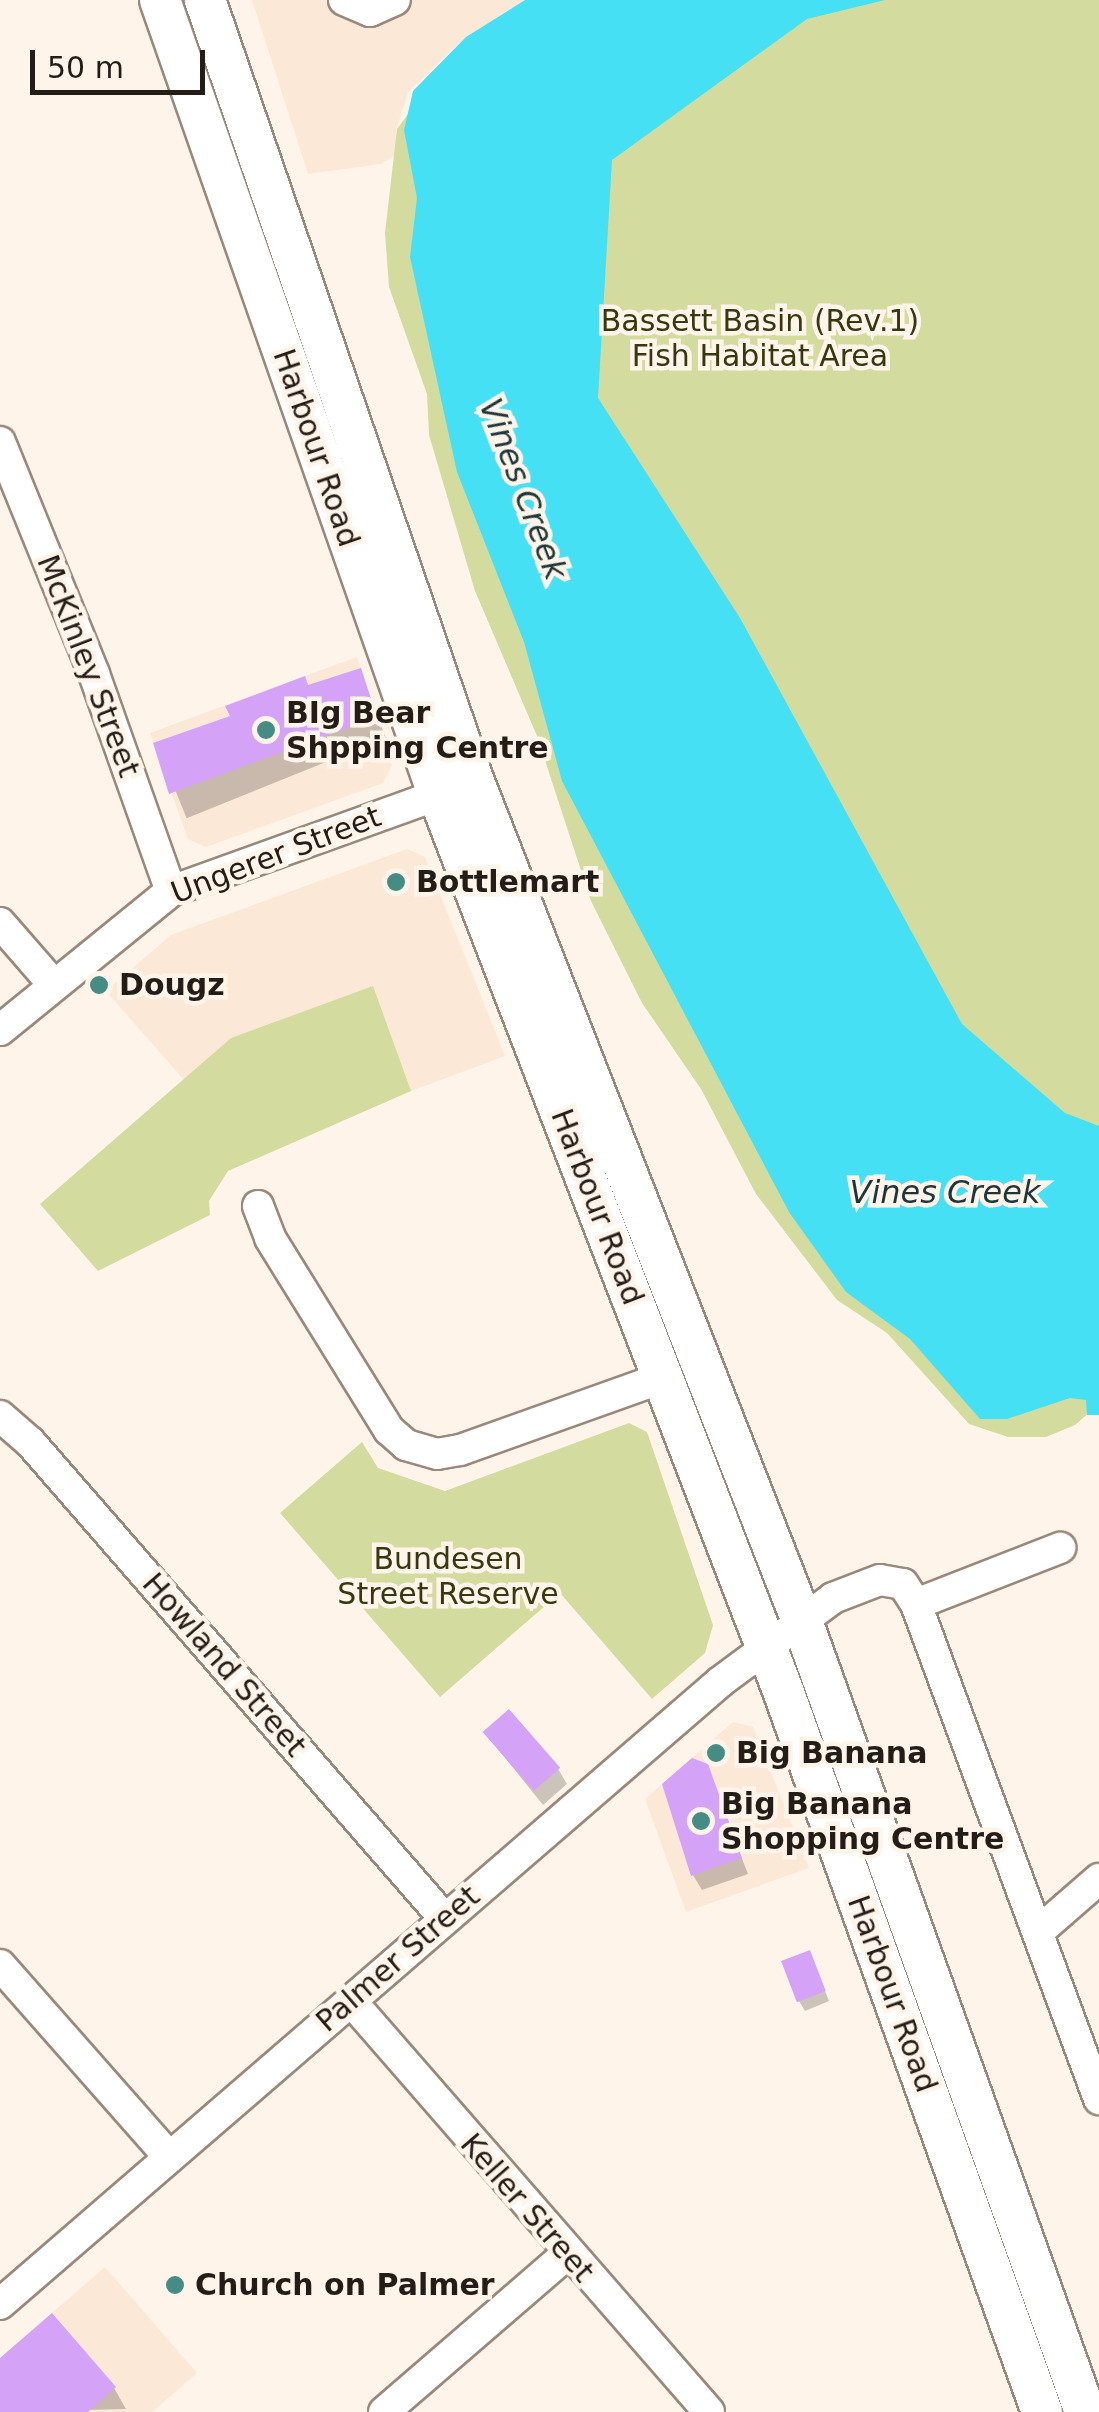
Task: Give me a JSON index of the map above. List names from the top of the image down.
{
  "streets": {
    "main road": ["Harbour Road"],
    "street": [
      "McKinley Street",
      "Ungerer Street",
      "Howland Street",
      "Palmer Street",
      "Keller Street"
    ]
  },
  "crossings": [
    ["Harbour Road", "Ungerer Street"],
    ["Harbour Road", "Palmer Street"],
    ["McKinley Street", "Ungerer Street"],
    ["Howland Street", "Palmer Street"],
    ["Palmer Street", "Keller Street"]
  ],
  "water": ["Vines Creek"],
  "parks": ["Bassett Basin (Rev.1) Fish Habitat Area", "Bundesen Street Reserve"],
  "places": [
    "BIg Bear Shpping Centre",
    "Bottlemart",
    "Dougz",
    "Big Banana",
    "Big Banana Shopping Centre",
    "Church on Palmer"
  ],
  "scale_bar": "50 m"
}
